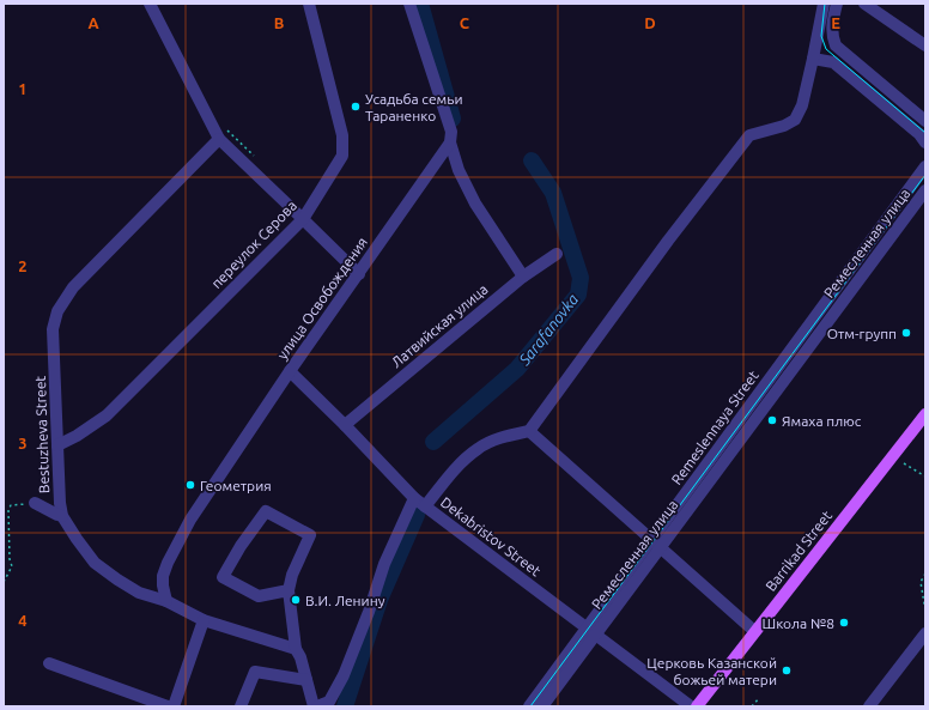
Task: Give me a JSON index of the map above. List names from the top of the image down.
{
  "streets": {
    "main road": ["Barrikad Street"],
    "street": [
      "Ремесленная улица",
      "переулок Серова",
      "улица Освобождения",
      "Латвийская улица",
      "Remeslennaya Street",
      "Bestuzheva Street",
      "Dekabristov Street"
    ]
  },
  "crossings": [
    ["Ремесленная улица", "Remeslennaya Street"],
    ["Ремесленная улица", "Dekabristov Street"],
    ["переулок Серова", "Bestuzheva Street"],
    ["улица Освобождения", "Bestuzheva Street"],
    ["улица Освобождения", "Dekabristov Street"],
    ["Латвийская улица", "Dekabristov Street"]
  ],
  "water": ["Sarafanovka"],
  "places": [
    "Усадьба семьи Тараненко",
    "Отм-групп",
    "Ямаха плюс",
    "Геометрия",
    "В.И. Ленину",
    "Школа №8",
    "Церковь Казанской божьей матери"
  ],
  "grid": {
    "columns": [
      "A",
      "B",
      "C",
      "D",
      "E"
    ],
    "rows": [
      "1",
      "2",
      "3",
      "4"
    ]
  }
}
